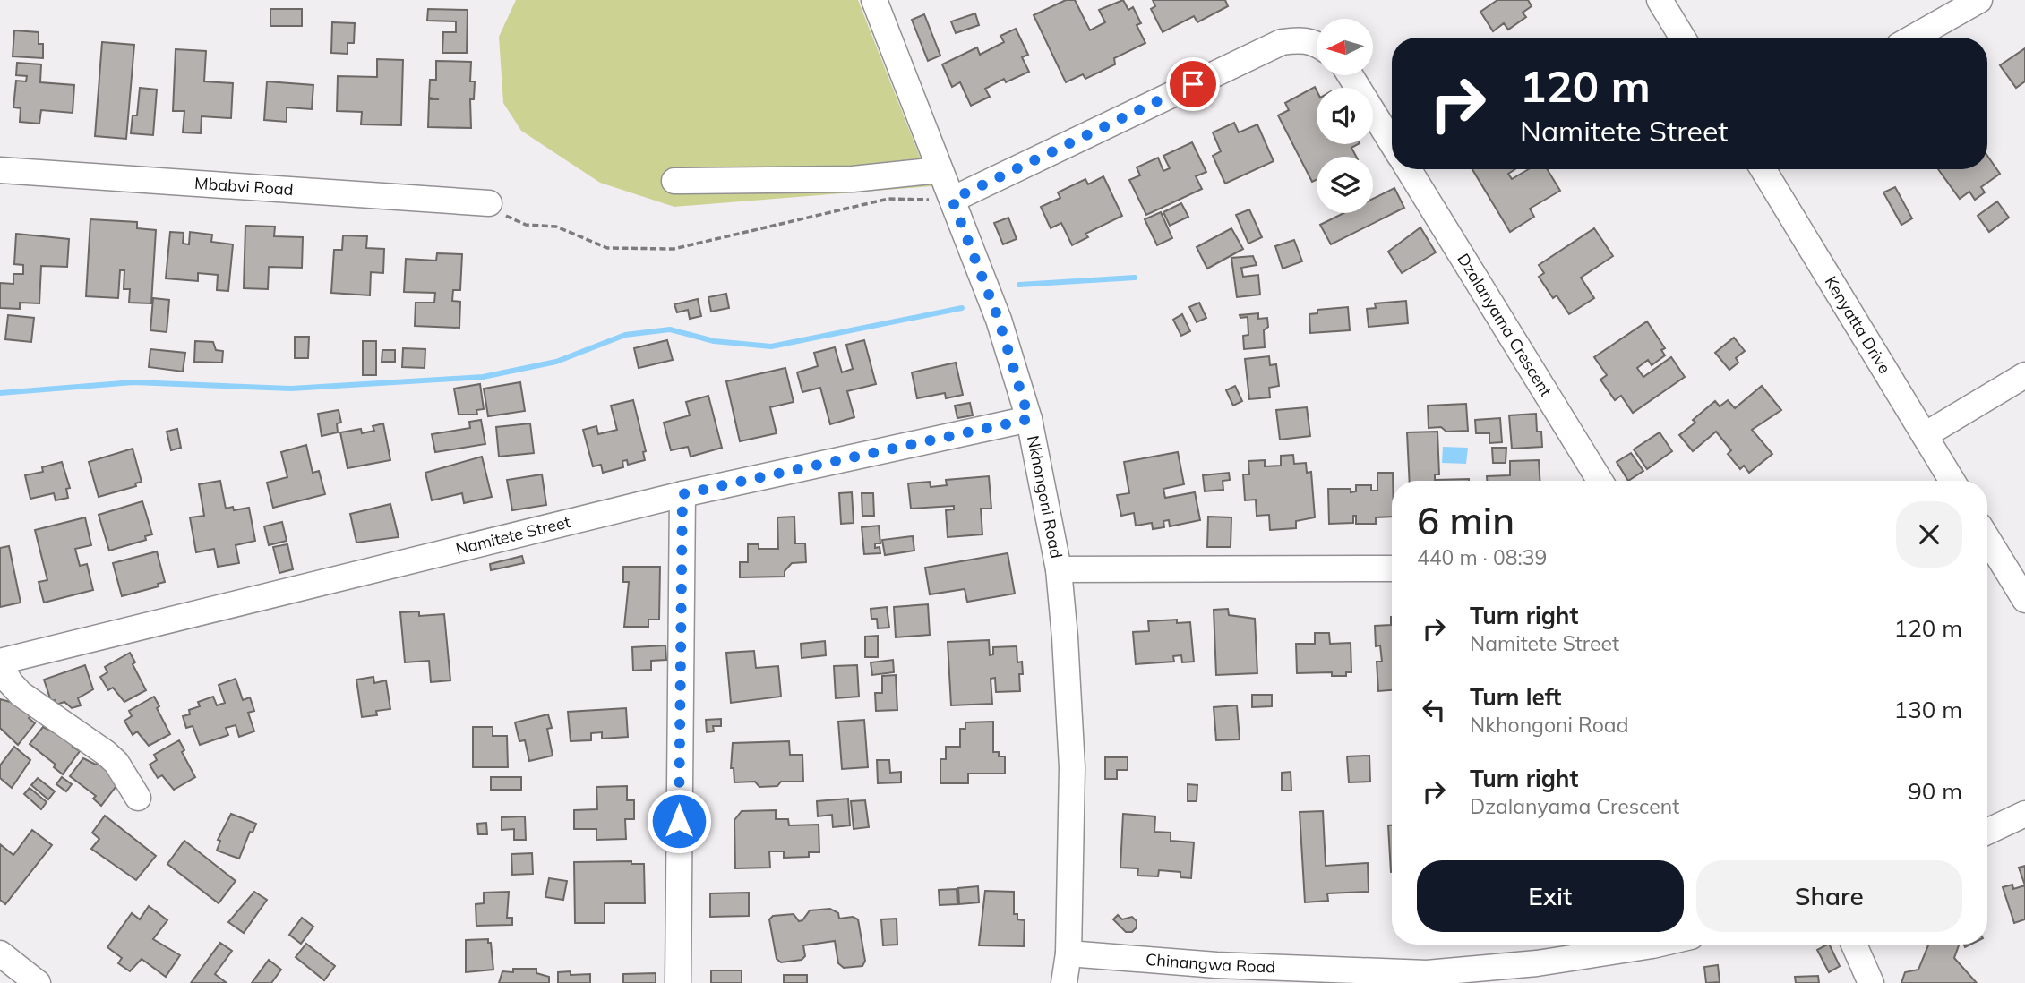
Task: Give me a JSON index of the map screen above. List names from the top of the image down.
{
  "streets": {
    "street": [
      "Mbabvi Road",
      "Dzalanyama Crescent",
      "Kenyatta Drive",
      "Nkhongoni Road",
      "Namitete Street",
      "Chinangwa Road"
    ]
  },
  "crossings": [
    ["Nkhongoni Road", "Namitete Street"],
    ["Nkhongoni Road", "Chinangwa Road"]
  ],
  "north": "left",
  "page": {
    "turn": ["120 m", "Namitete Street"],
    "heading": ["6 min", "440 m · 08:39"],
    "list": [
      {
        "name": "Turn right",
        "note": "Namitete Street",
        "value": "120 m"
      },
      {
        "name": "Turn left",
        "note": "Nkhongoni Road",
        "value": "130 m"
      },
      {
        "name": "Turn right",
        "note": "Dzalanyama Crescent",
        "value": "90 m"
      }
    ],
    "buttons": ["Exit", "Share"]
  }
}
